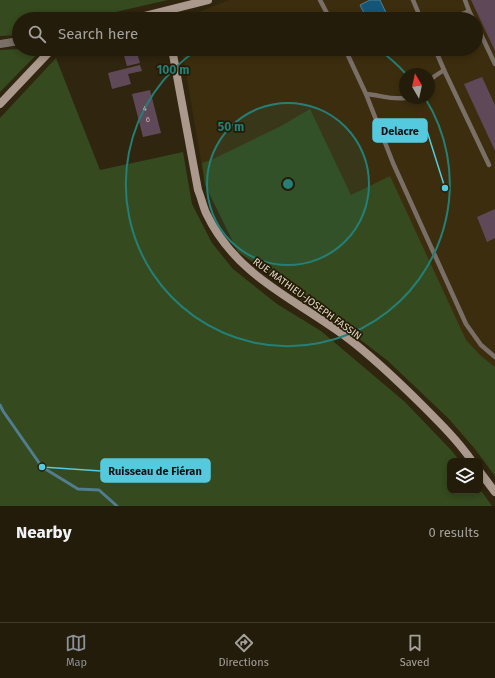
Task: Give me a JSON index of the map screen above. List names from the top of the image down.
{
  "streets": {
    "street": ["RUE MATHIEU-JOSEPH FASSIN"]
  },
  "places": ["Delacre", "Ruisseau de Fiéran"],
  "house_numbers": ["4", "6"],
  "north": "top",
  "page": {
    "search": "Search here",
    "heading": ["Nearby", "0 results"],
    "nav": ["Map", "Directions", "Saved"]
  },
  "rings": ["100 m", "50 m"]
}
